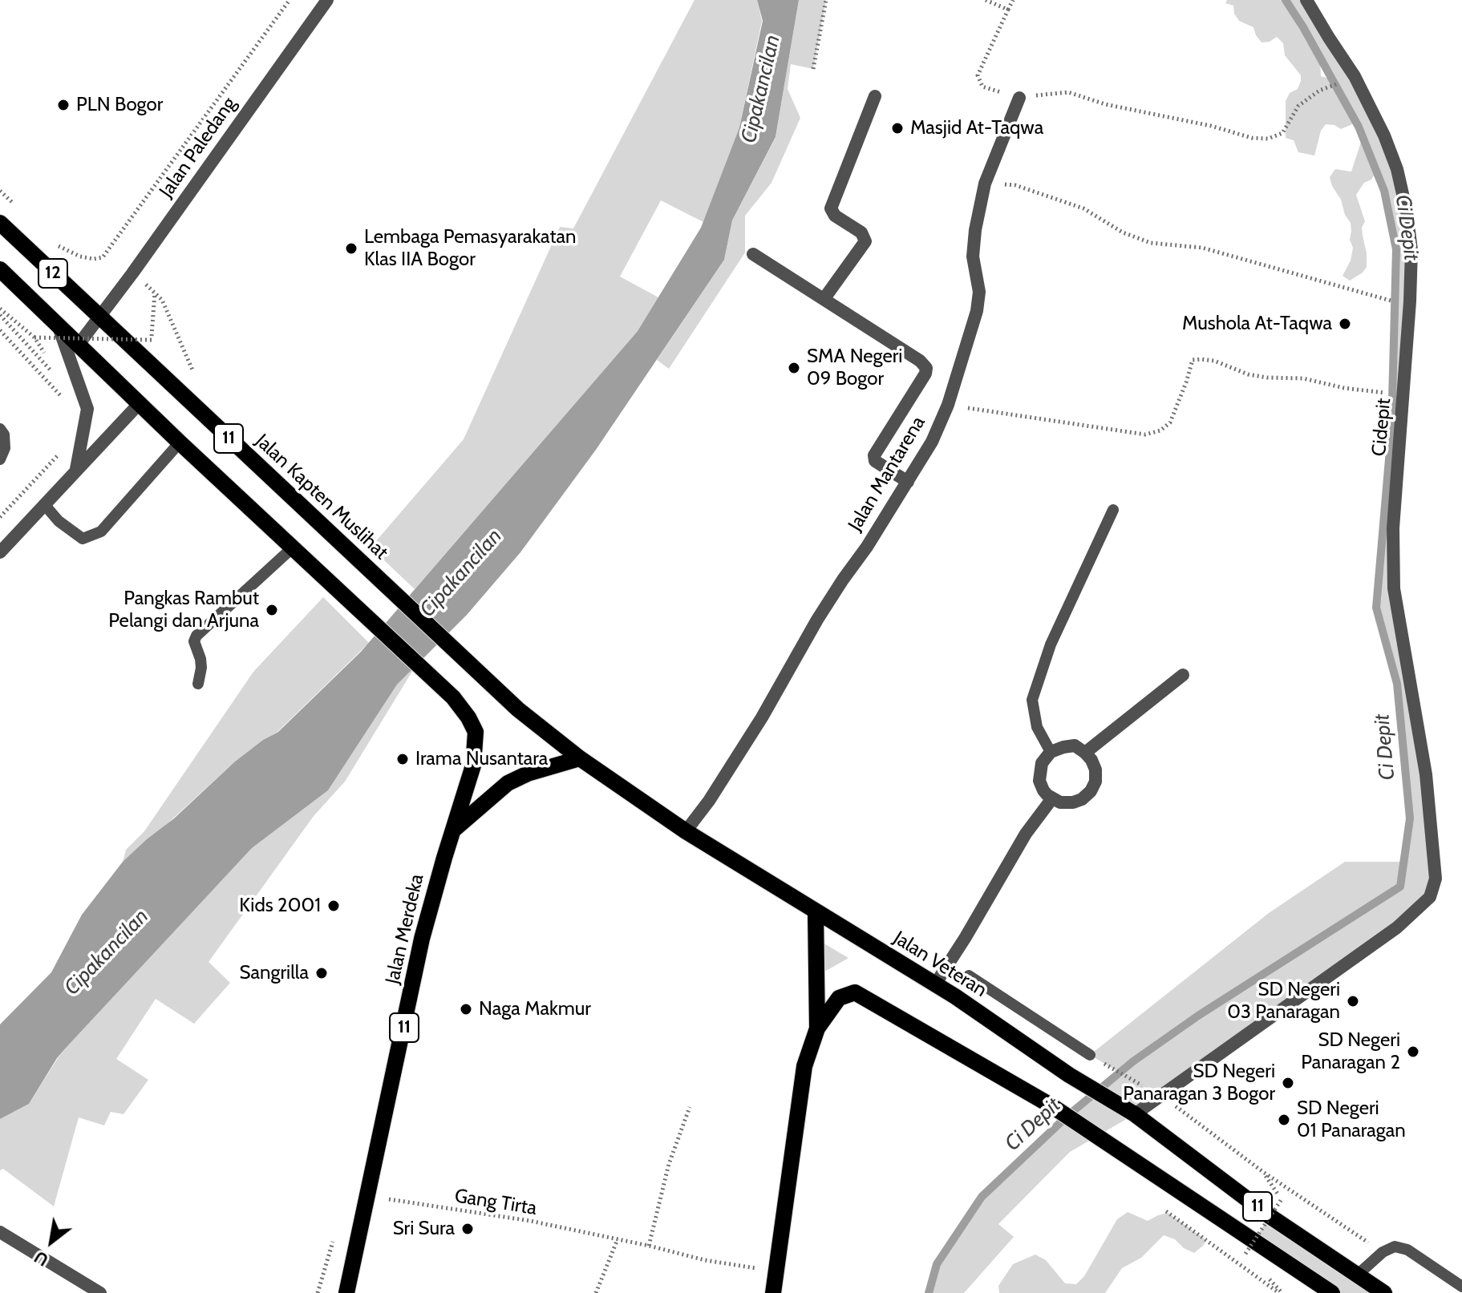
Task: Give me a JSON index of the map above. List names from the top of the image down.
{
  "streets": {
    "main road": [
      "12",
      "11",
      "Jalan Kapten Muslihat",
      "Jalan Merdeka",
      "Jalan Veteran"
    ],
    "street": ["Jalan Paledang", "Cidepit", "Jalan Mantarena"],
    "path": ["Gang Tirta"]
  },
  "crossings": [
    ["Jalan Paledang", "12"],
    ["Jalan Paledang", "Jalan Kapten Muslihat"],
    ["12", "11"],
    ["11", "Jalan Merdeka"],
    ["11", "Jalan Veteran"],
    ["11", "Gang Tirta"],
    ["Jalan Mantarena", "Jalan Veteran"],
    ["Jalan Kapten Muslihat", "Jalan Veteran"],
    ["Jalan Merdeka", "Gang Tirta"]
  ],
  "water": ["Cipakancilan", "Ci Depit"],
  "places": [
    "PLN Bogor",
    "Masjid At-Taqwa",
    "Lembaga Pemasyarakatan Klas IIA Bogor",
    "Mushola At-Taqwa",
    "SMA Negeri 09 Bogor",
    "Pangkas Rambut Pelangi dan Arjuna",
    "Irama Nusantara",
    "Kids 2001",
    "Sangrilla",
    "SD Negeri 03 Panaragan",
    "Naga Makmur",
    "SD Negeri Panaragan 2",
    "SD Negeri Panaragan 3 Bogor",
    "SD Negeri 01 Panaragan",
    "Sri Sura"
  ],
  "north": "bottom left"
}
